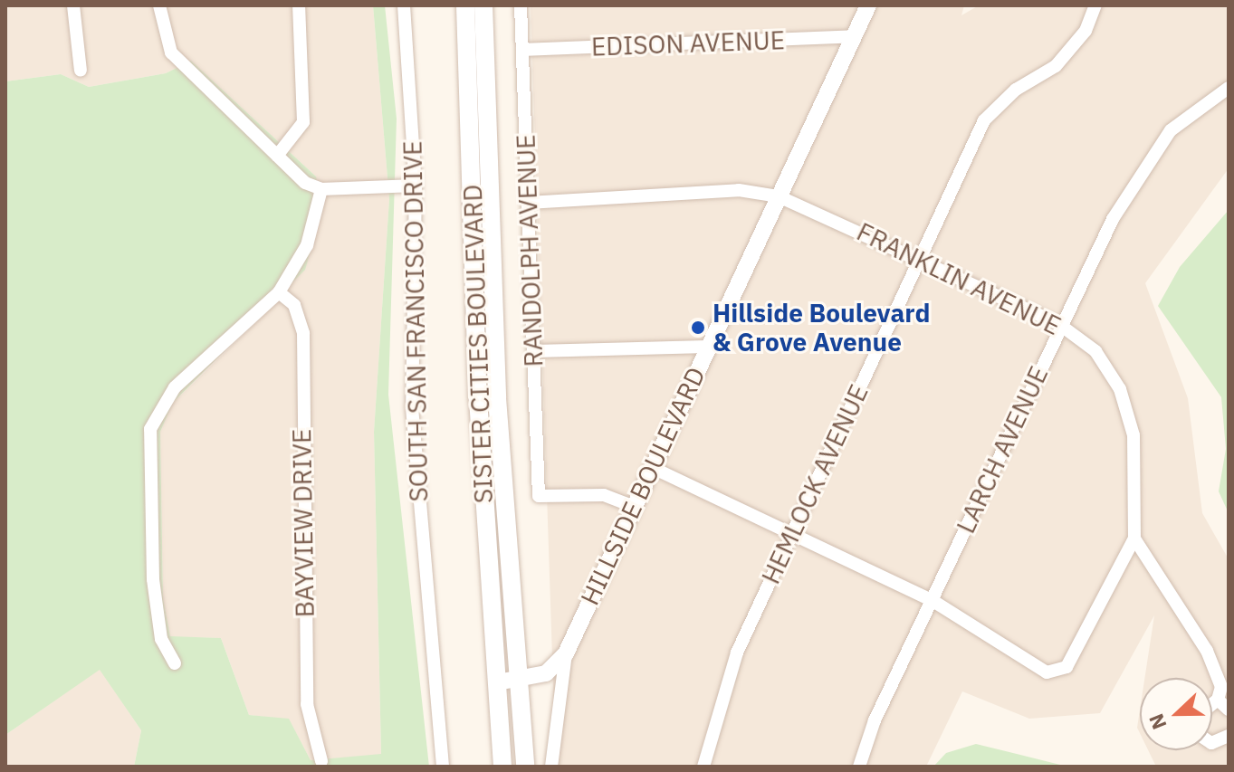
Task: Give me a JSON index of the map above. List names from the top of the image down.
{
  "streets": {
    "main road": ["SISTER CITIES BOULEVARD"],
    "street": [
      "EDISON AVENUE",
      "RANDOLPH AVENUE",
      "FRANKLIN AVENUE",
      "SOUTH SAN FRANCISCO DRIVE",
      "LARCH AVENUE",
      "HEMLOCK AVENUE",
      "HILLSIDE BOULEVARD",
      "BAYVIEW DRIVE"
    ]
  },
  "crossings": [
    ["EDISON AVENUE", "RANDOLPH AVENUE"],
    ["EDISON AVENUE", "HILLSIDE BOULEVARD"],
    ["RANDOLPH AVENUE", "FRANKLIN AVENUE"],
    ["RANDOLPH AVENUE", "HILLSIDE BOULEVARD"],
    ["FRANKLIN AVENUE", "LARCH AVENUE"],
    ["FRANKLIN AVENUE", "HEMLOCK AVENUE"],
    ["FRANKLIN AVENUE", "HILLSIDE BOULEVARD"],
    ["SISTER CITIES BOULEVARD", "HILLSIDE BOULEVARD"]
  ],
  "places": ["Hillside Boulevard & Grove Avenue"],
  "north": "left"
}
